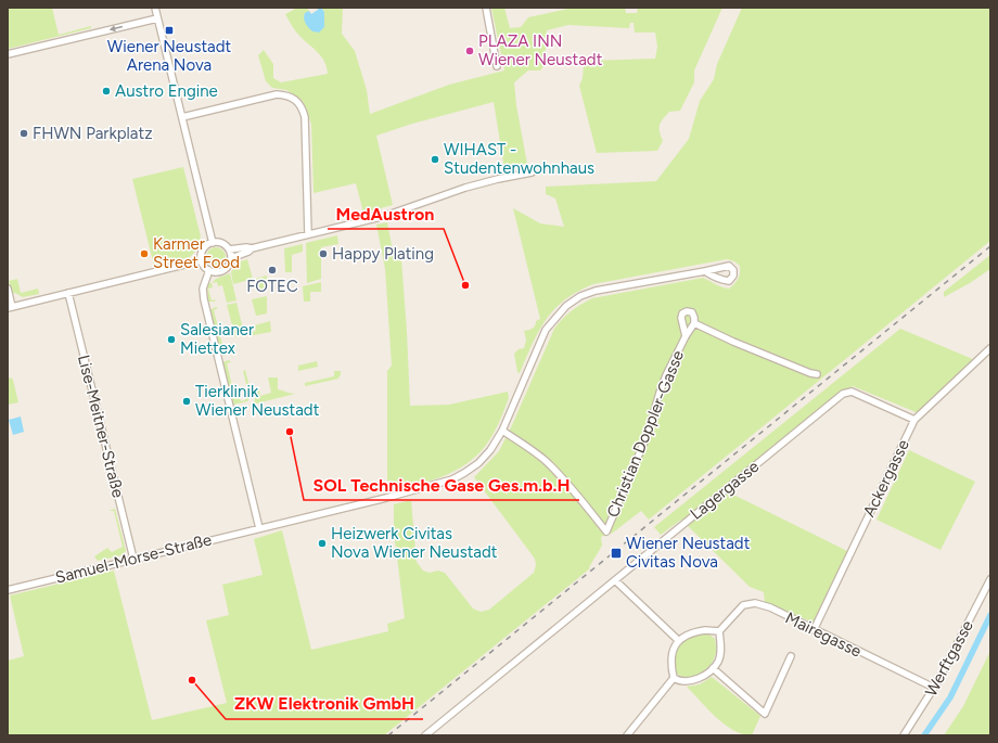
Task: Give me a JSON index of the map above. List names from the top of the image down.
{
  "streets": {
    "street": [
      "Lise-Meitner-Straße",
      "Christian Doppler-Gasse",
      "Ackergasse",
      "Lagergasse",
      "Samuel-Morse-Straße",
      "Mairegasse",
      "Werftgasse"
    ]
  },
  "crossings": [
    ["Lise-Meitner-Straße", "Samuel-Morse-Straße"],
    ["Christian Doppler-Gasse", "Samuel-Morse-Straße"],
    ["Ackergasse", "Lagergasse"],
    ["Ackergasse", "Mairegasse"],
    ["Mairegasse", "Werftgasse"]
  ],
  "places": {
    "transit": ["Wiener Neustadt Arena Nova", "Wiener Neustadt Civitas Nova"],
    "other": [
      "PLAZA INN Wiener Neustadt",
      "Austro Engine",
      "FHWN Parkplatz",
      "WIHAST - Studentenwohnhaus",
      "Karmer Street Food",
      "Happy Plating",
      "FOTEC",
      "MedAustron",
      "Salesianer Miettex",
      "Tierklinik Wiener Neustadt",
      "SOL Technische Gase Ges.m.b.H",
      "Heizwerk Civitas Nova Wiener Neustadt",
      "ZKW Elektronik GmbH"
    ]
  }
}
